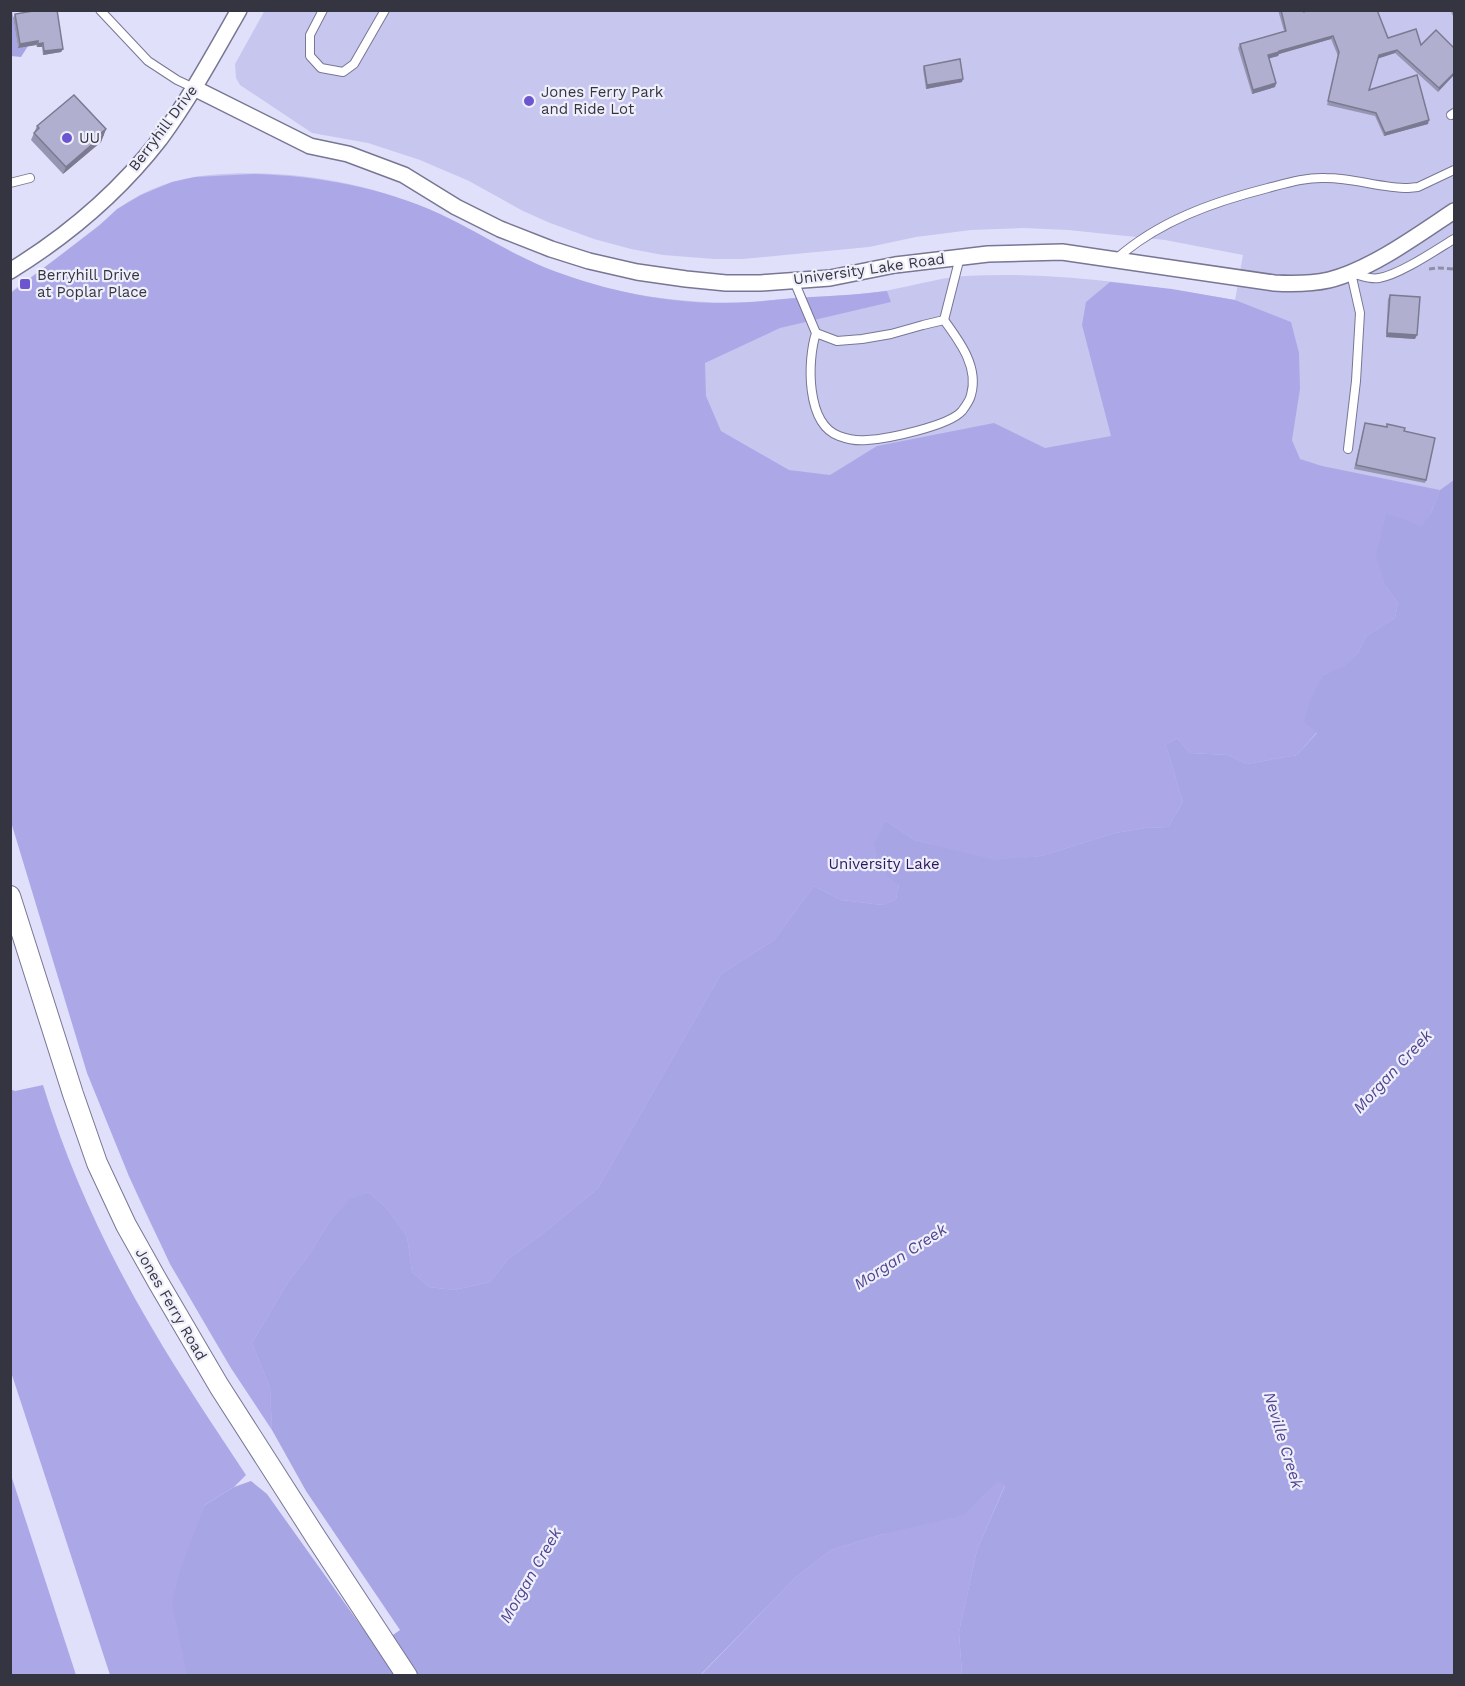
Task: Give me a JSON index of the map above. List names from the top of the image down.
{
  "streets": {
    "street": ["Berryhill Drive", "University Lake Road", "Jones Ferry Road"]
  },
  "crossings": [
    ["Berryhill Drive", "University Lake Road"]
  ],
  "water": ["Morgan Creek", "Neville Creek"],
  "parks": ["University Lake"],
  "places": {
    "other": ["Jones Ferry Park and Ride Lot", "UU"],
    "transit": ["Berryhill Drive at Poplar Place"]
  }
}
